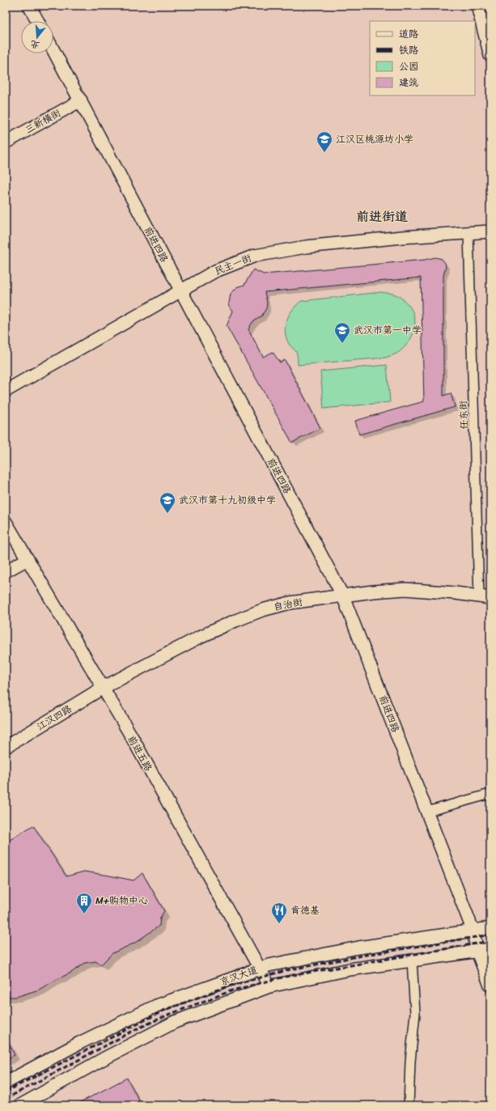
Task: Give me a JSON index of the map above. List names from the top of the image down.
{
  "streets": {
    "main road": [
      "三新横街",
      "前进四路",
      "民主一街",
      "自治街",
      "江汉四路",
      "前进五路",
      "京汉大道"
    ],
    "street": ["任东街"]
  },
  "crossings": [
    ["三新横街", "前进四路"],
    ["前进四路", "民主一街"],
    ["前进四路", "自治街"],
    ["前进四路", "京汉大道"],
    ["民主一街", "任东街"],
    ["任东街", "自治街"],
    ["自治街", "江汉四路"],
    ["自治街", "前进五路"],
    ["江汉四路", "前进五路"],
    ["前进五路", "京汉大道"]
  ],
  "districts": ["前进街道"],
  "places": {
    "school or university": ["江汉区桃源坊小学", "武汉市第一中学", "武汉市第十九初级中学"],
    "building": ["M+购物中心"],
    "restaurant": ["肯德基"]
  },
  "legend": [
    "道路",
    "铁路",
    "公园",
    "建筑"
  ],
  "north": "bottom"
}
